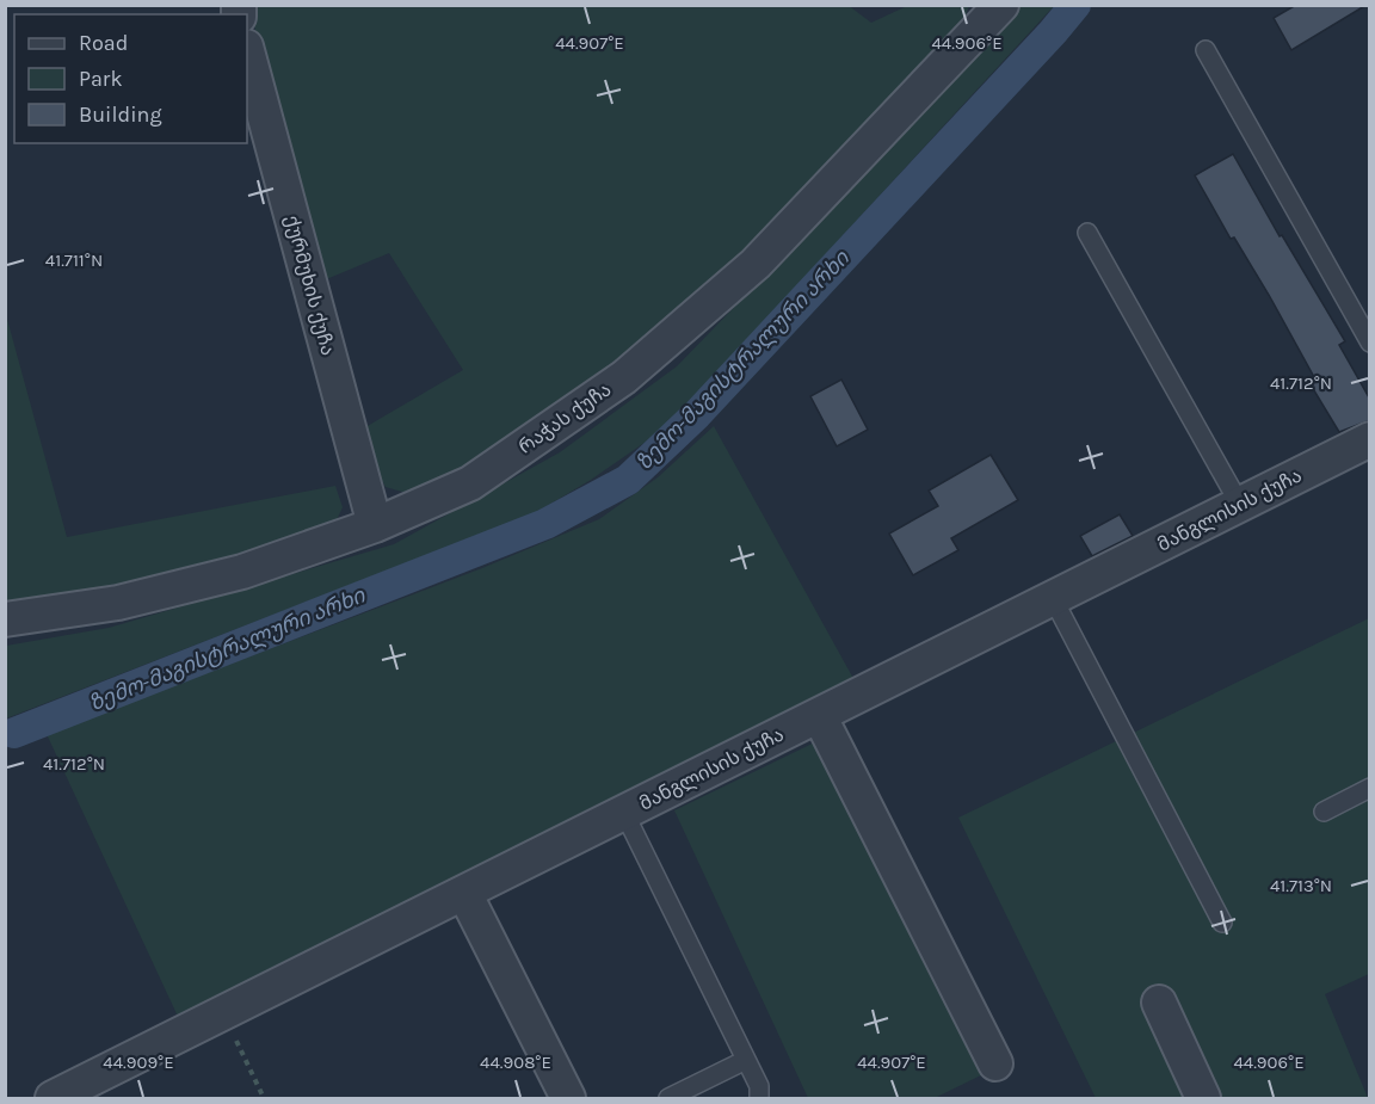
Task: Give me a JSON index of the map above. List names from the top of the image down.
{
  "streets": {
    "street": ["ქურმუხის ქუჩა", "რაჭას ქუჩა", "მანგლისის ქუჩა"]
  },
  "crossings": [
    ["ქურმუხის ქუჩა", "რაჭას ქუჩა"]
  ],
  "water": ["ზემო-მაგისტრალური არხი"],
  "legend": ["Road", "Park", "Building"],
  "coordinates": [
    "44.907°E",
    "44.906°E",
    "41.711°N",
    "41.712°N",
    "41.713°N",
    "44.909°E",
    "44.908°E"
  ]
}
